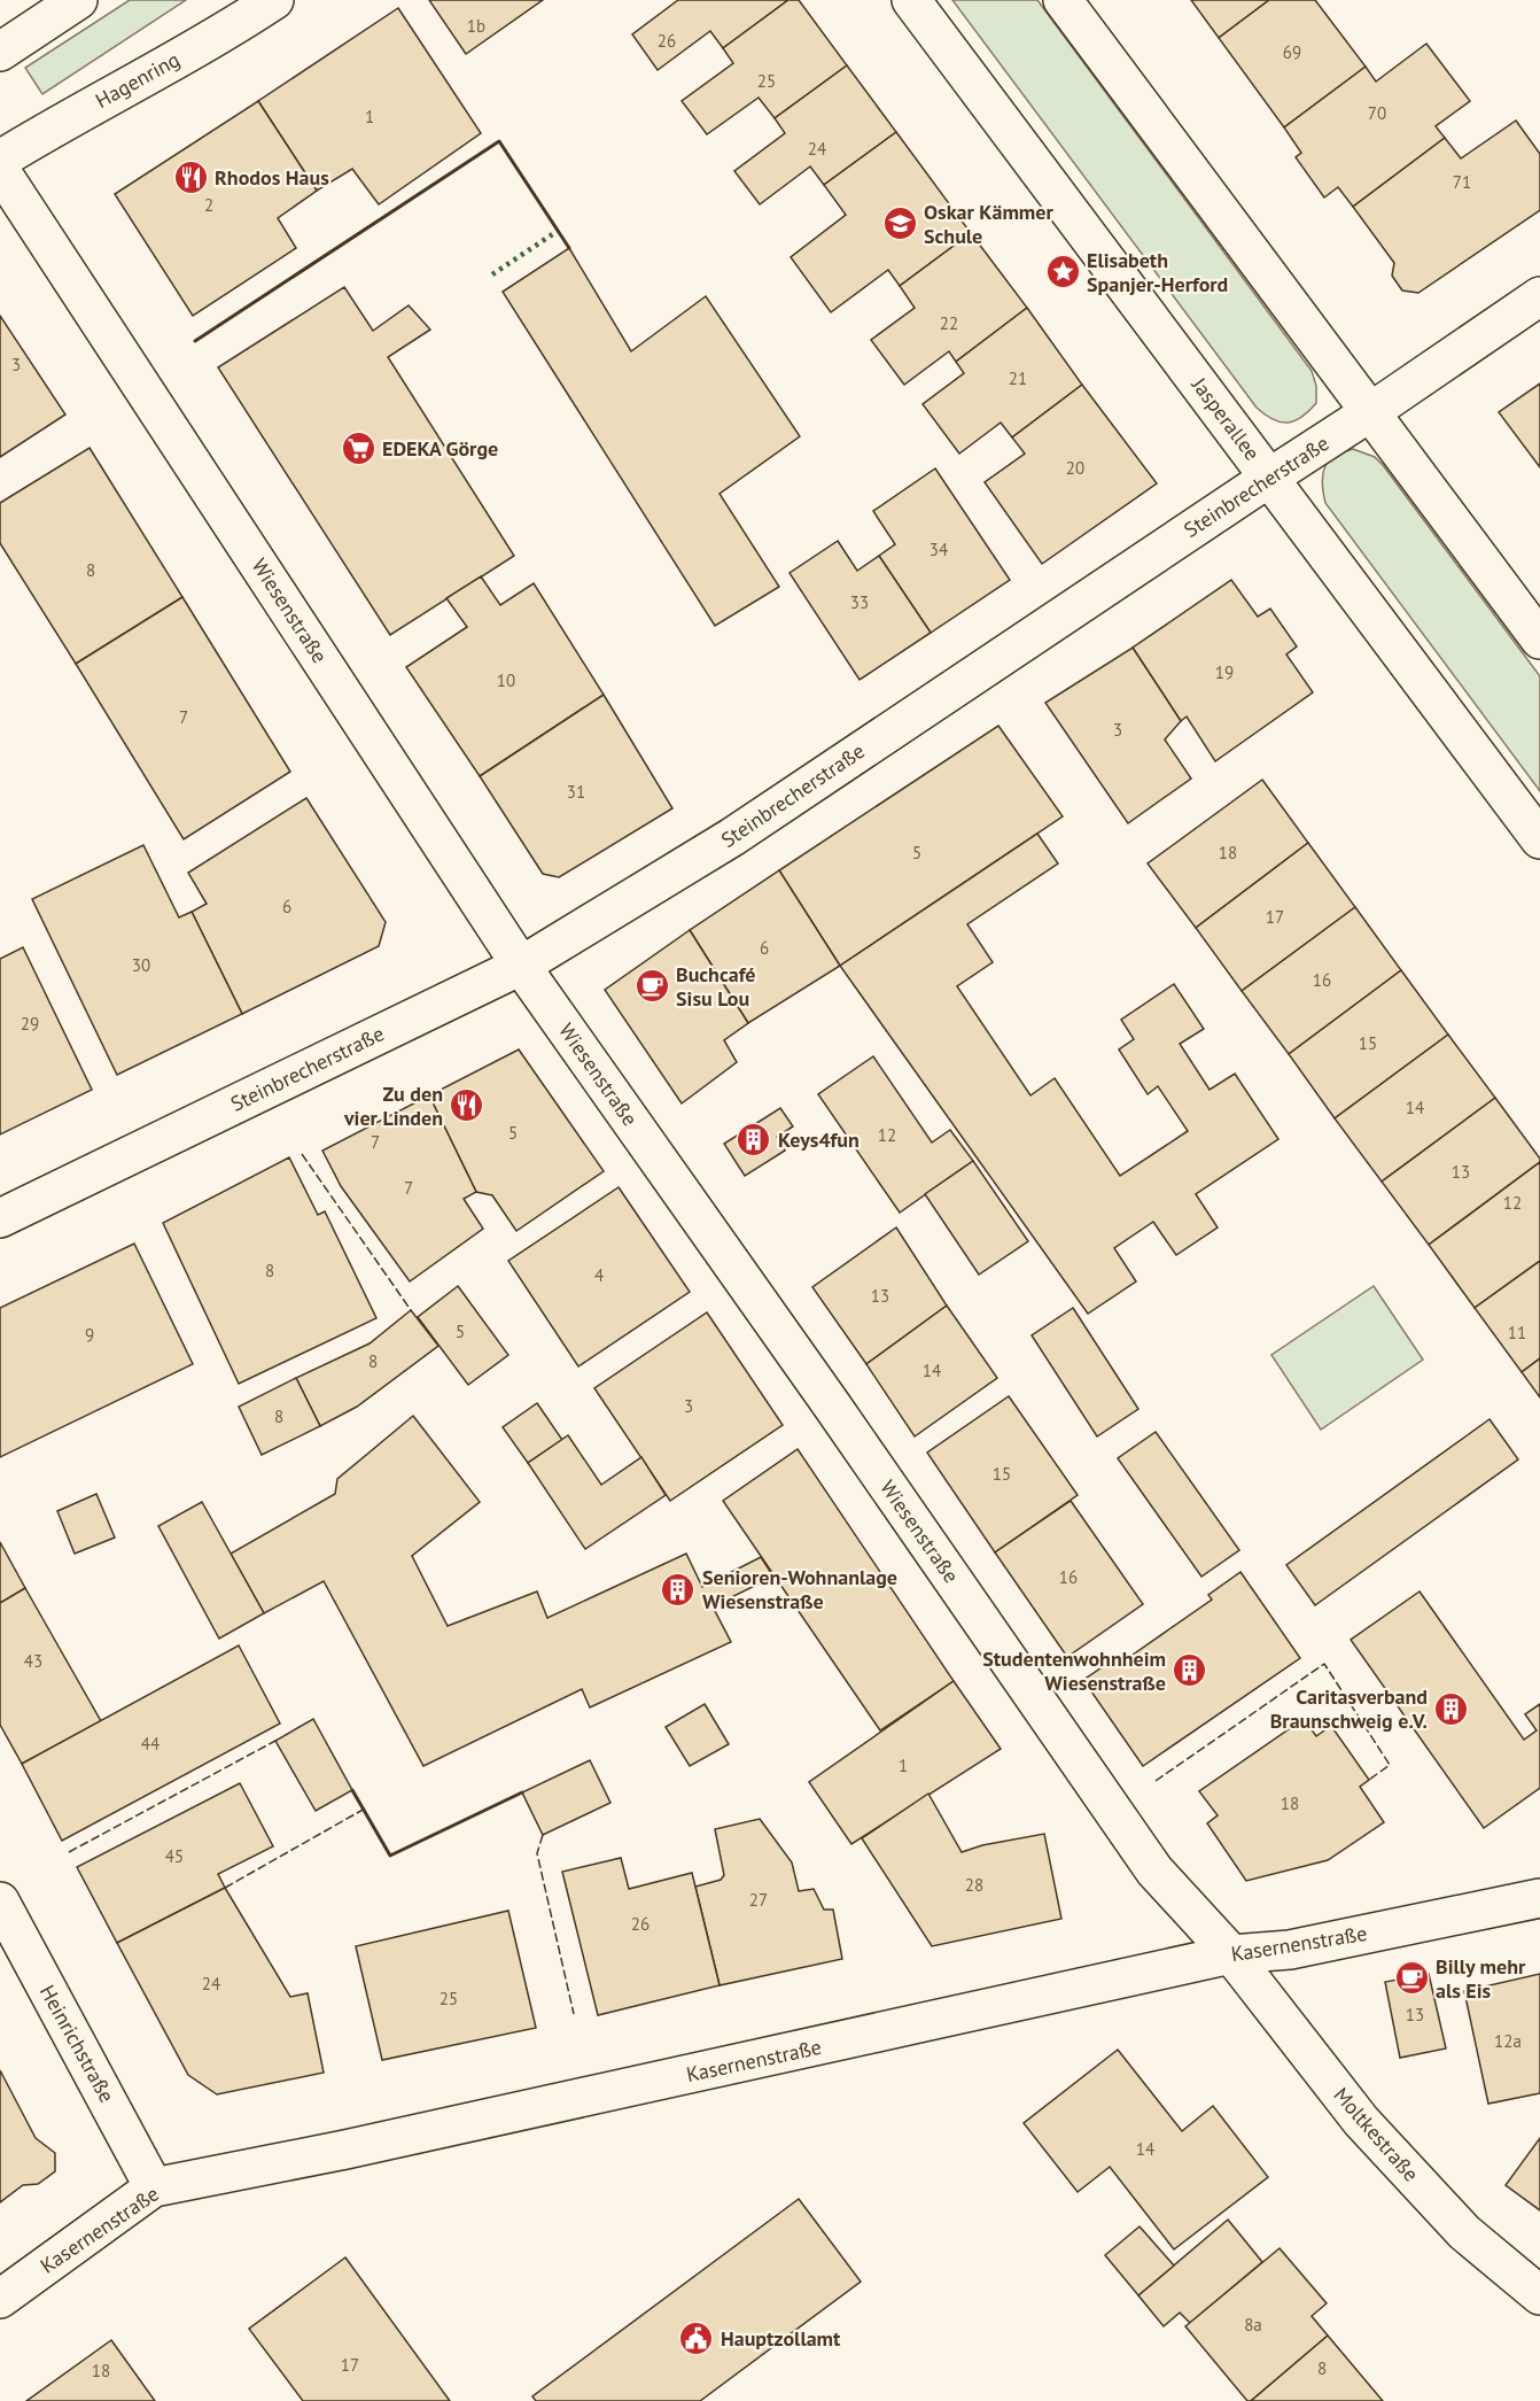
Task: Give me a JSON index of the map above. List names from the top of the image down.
{
  "streets": {
    "street": [
      "Hagenring",
      "Jasperallee",
      "Steinbrecherstraße",
      "Wiesenstraße",
      "Kasernenstraße",
      "Heinrichstraße",
      "Moltkestraße"
    ]
  },
  "crossings": [
    ["Jasperallee", "Steinbrecherstraße"],
    ["Steinbrecherstraße", "Wiesenstraße"],
    ["Wiesenstraße", "Kasernenstraße"],
    ["Wiesenstraße", "Moltkestraße"],
    ["Kasernenstraße", "Heinrichstraße"],
    ["Kasernenstraße", "Moltkestraße"]
  ],
  "places": {
    "restaurant": ["Rhodos Haus", "Zu den vier Linden"],
    "school or university": ["Oskar Kämmer Schule"],
    "place": ["Elisabeth Spanjer-Herford"],
    "supermarket": ["EDEKA Görge"],
    "cafe": ["Buchcafé Sisu Lou", "Billy mehr als Eis"],
    "building": [
      "Keys4fun",
      "Senioren-Wohnanlage Wiesenstraße",
      "Studentenwohnheim Wiesenstraße",
      "Caritasverband Braunschweig e.V."
    ],
    "public building": ["Hauptzollamt"]
  },
  "house_numbers": [
    "1b",
    "26",
    "69",
    "25",
    "70",
    "1",
    "24",
    "71",
    "2",
    "22",
    "3",
    "21",
    "20",
    "34",
    "8",
    "33",
    "19",
    "10",
    "7",
    "3",
    "31",
    "5",
    "18",
    "6",
    "17",
    "6",
    "30",
    "16",
    "29",
    "15",
    "14",
    "5",
    "12",
    "7",
    "13",
    "7",
    "12",
    "8",
    "4",
    "13",
    "5",
    "11",
    "9",
    "8",
    "14",
    "3",
    "8",
    "15",
    "16",
    "43",
    "44",
    "1",
    "18",
    "45",
    "28",
    "27",
    "26",
    "24",
    "25",
    "13",
    "12a",
    "14",
    "8a",
    "17",
    "8",
    "18"
  ]
}
